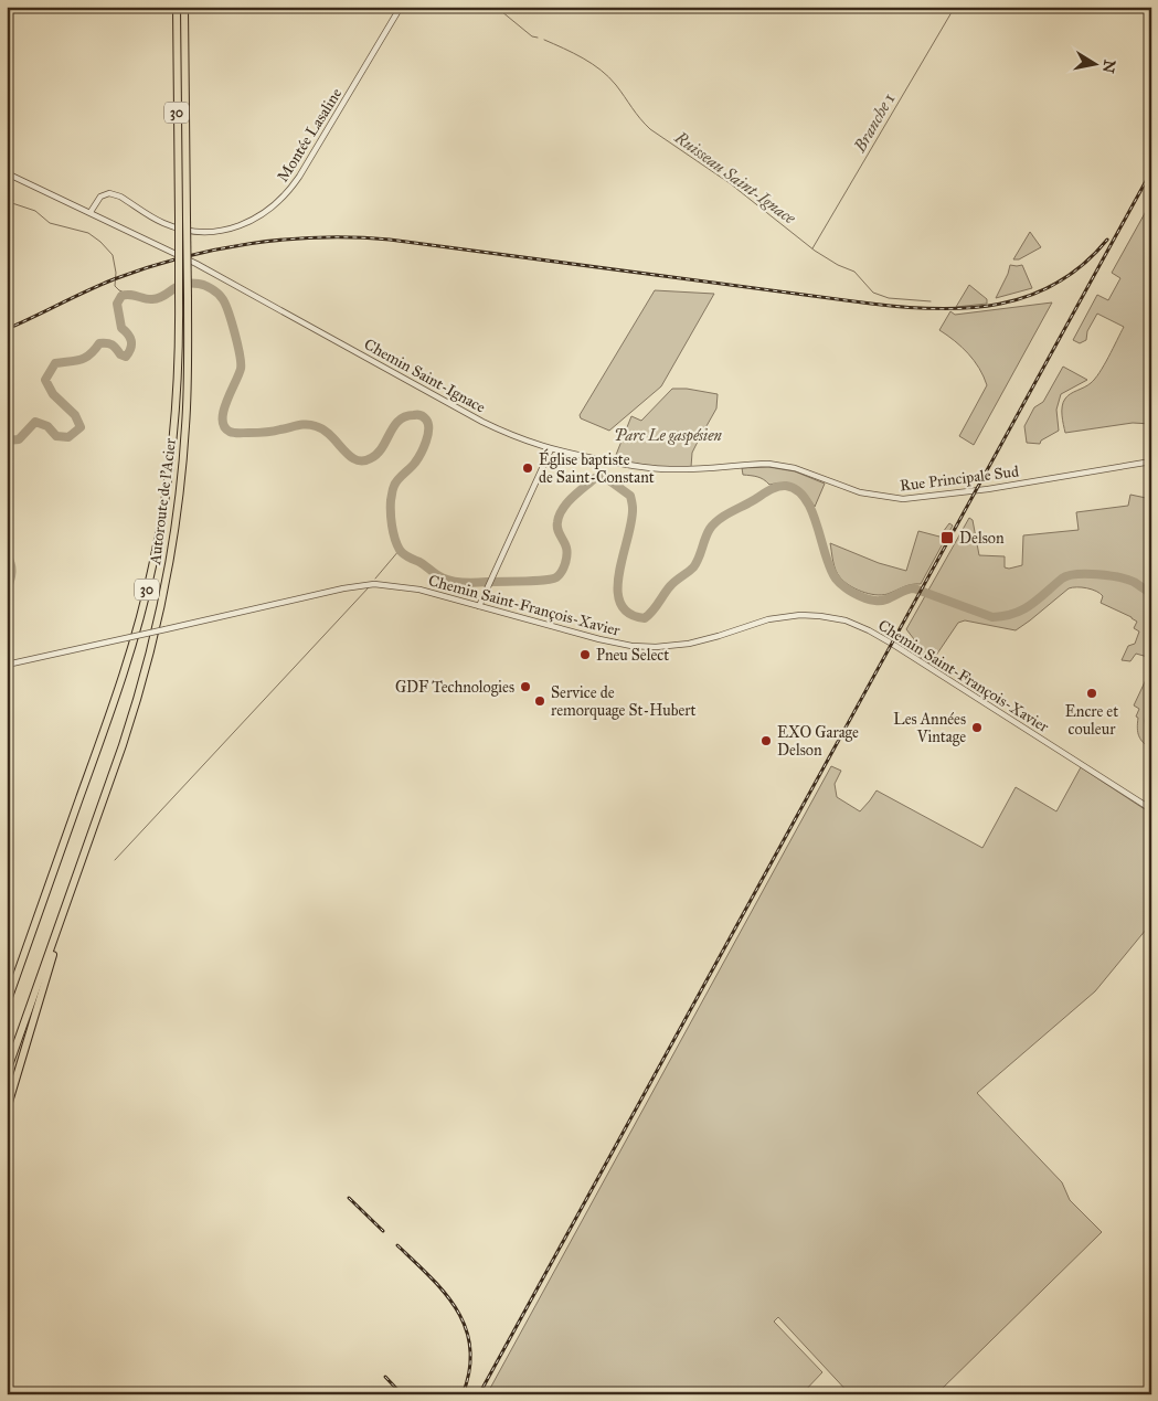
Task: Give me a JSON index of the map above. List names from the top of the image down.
{
  "streets": {
    "highway": ["30", "Autoroute de l'Acier"],
    "street": [
      "Montée Lasaline",
      "Chemin Saint-Ignace",
      "Rue Principale Sud",
      "Chemin Saint-François-Xavier"
    ]
  },
  "crossings": [
    ["Montée Lasaline", "Chemin Saint-Ignace"],
    ["Chemin Saint-Ignace", "Rue Principale Sud"]
  ],
  "water": ["Branche 1", "Ruisseau Saint-Ignace"],
  "parks": ["Parc Le gaspésien"],
  "places": {
    "other": [
      "Église baptiste de Saint-Constant",
      "Pneu Select",
      "GDF Technologies",
      "Encre et couleur",
      "Service de remorquage St-Hubert",
      "Les Années Vintage",
      "EXO Garage Delson"
    ],
    "transit": ["Delson"]
  },
  "north": "right"
}
